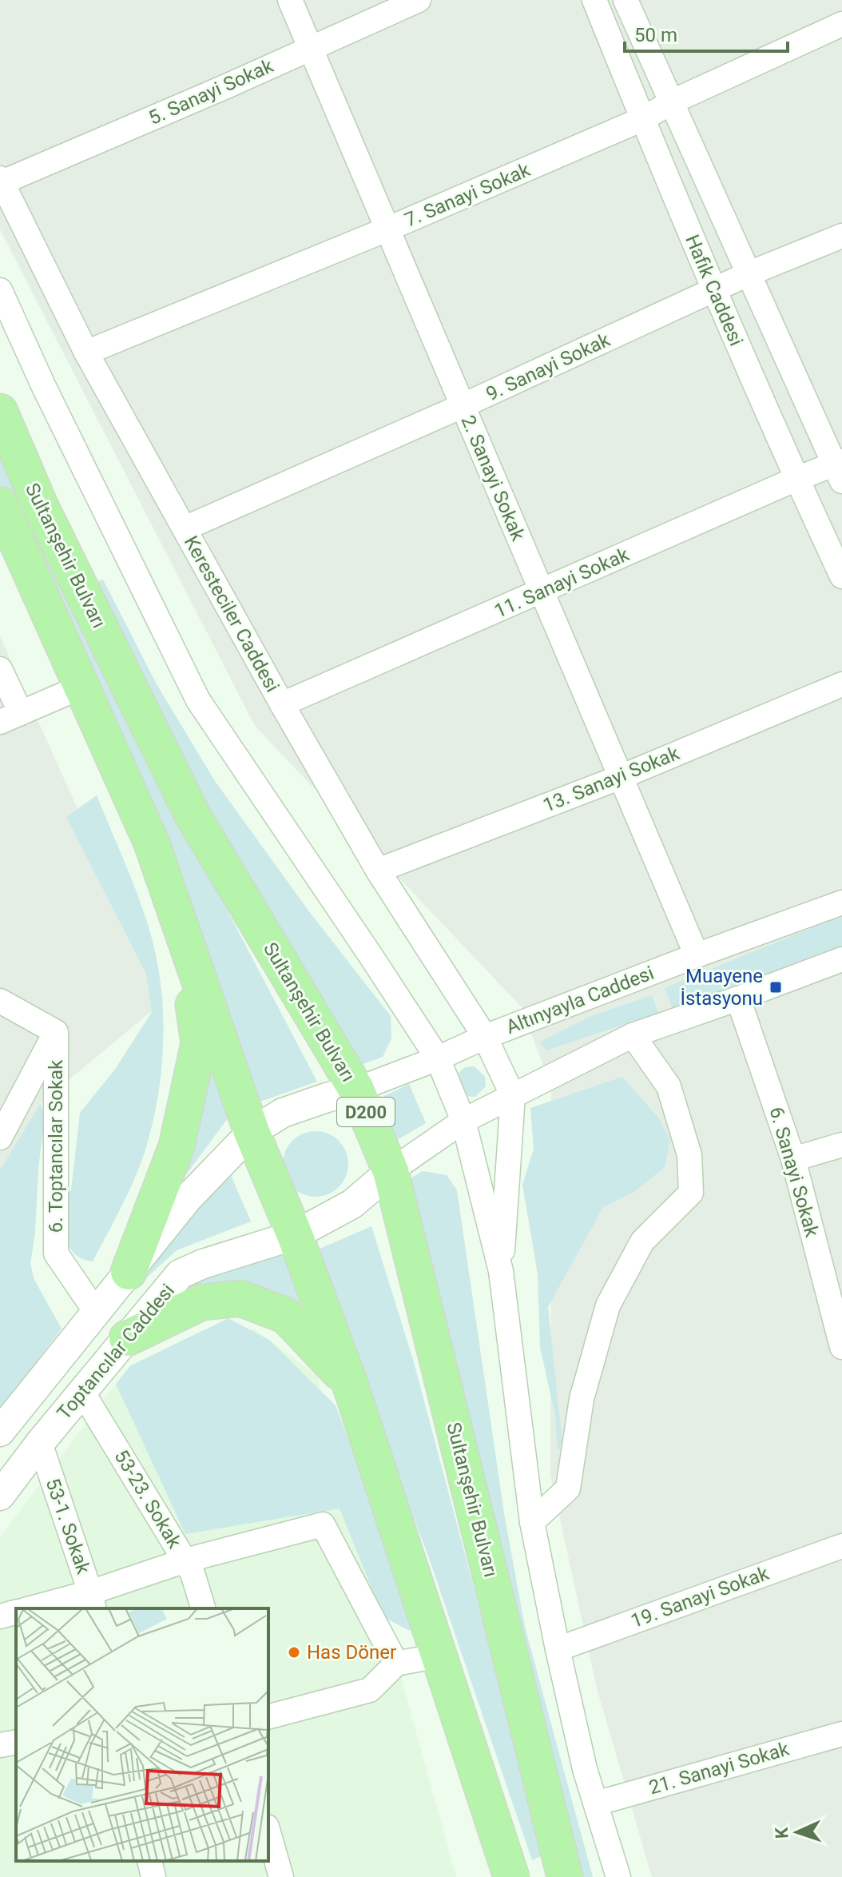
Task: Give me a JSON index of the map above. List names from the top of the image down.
{
  "streets": {
    "highway": ["Sultanşehir Bulvarı", "D200"],
    "street": [
      "5. Sanayi Sokak",
      "7. Sanayi Sokak",
      "Hafik Caddesi",
      "9. Sanayi Sokak",
      "2. Sanayi Sokak",
      "11. Sanayi Sokak",
      "Keresteciler Caddesi",
      "13. Sanayi Sokak",
      "Altınyayla Caddesi",
      "6. Toptancılar Sokak",
      "6. Sanayi Sokak",
      "Toptancılar Caddesi",
      "53-23. Sokak",
      "53-1. Sokak",
      "19. Sanayi Sokak",
      "21. Sanayi Sokak"
    ]
  },
  "crossings": [
    ["5. Sanayi Sokak", "2. Sanayi Sokak"],
    ["5. Sanayi Sokak", "Keresteciler Caddesi"],
    ["7. Sanayi Sokak", "Hafik Caddesi"],
    ["7. Sanayi Sokak", "2. Sanayi Sokak"],
    ["7. Sanayi Sokak", "Keresteciler Caddesi"],
    ["Hafik Caddesi", "9. Sanayi Sokak"],
    ["Hafik Caddesi", "11. Sanayi Sokak"],
    ["9. Sanayi Sokak", "2. Sanayi Sokak"],
    ["9. Sanayi Sokak", "Keresteciler Caddesi"],
    ["2. Sanayi Sokak", "11. Sanayi Sokak"],
    ["2. Sanayi Sokak", "13. Sanayi Sokak"],
    ["2. Sanayi Sokak", "Altınyayla Caddesi"],
    ["Sultanşehir Bulvarı", "Altınyayla Caddesi"],
    ["Sultanşehir Bulvarı", "Toptancılar Caddesi"],
    ["11. Sanayi Sokak", "Keresteciler Caddesi"],
    ["Keresteciler Caddesi", "13. Sanayi Sokak"],
    ["Keresteciler Caddesi", "Altınyayla Caddesi"],
    ["Altınyayla Caddesi", "Toptancılar Caddesi"],
    ["6. Toptancılar Sokak", "Toptancılar Caddesi"],
    ["Toptancılar Caddesi", "53-23. Sokak"],
    ["Toptancılar Caddesi", "53-1. Sokak"]
  ],
  "places": {
    "transit": ["Muayene İstasyonu"],
    "other": ["Has Döner"]
  },
  "scale_bar": "50 m",
  "north": "left"
}
